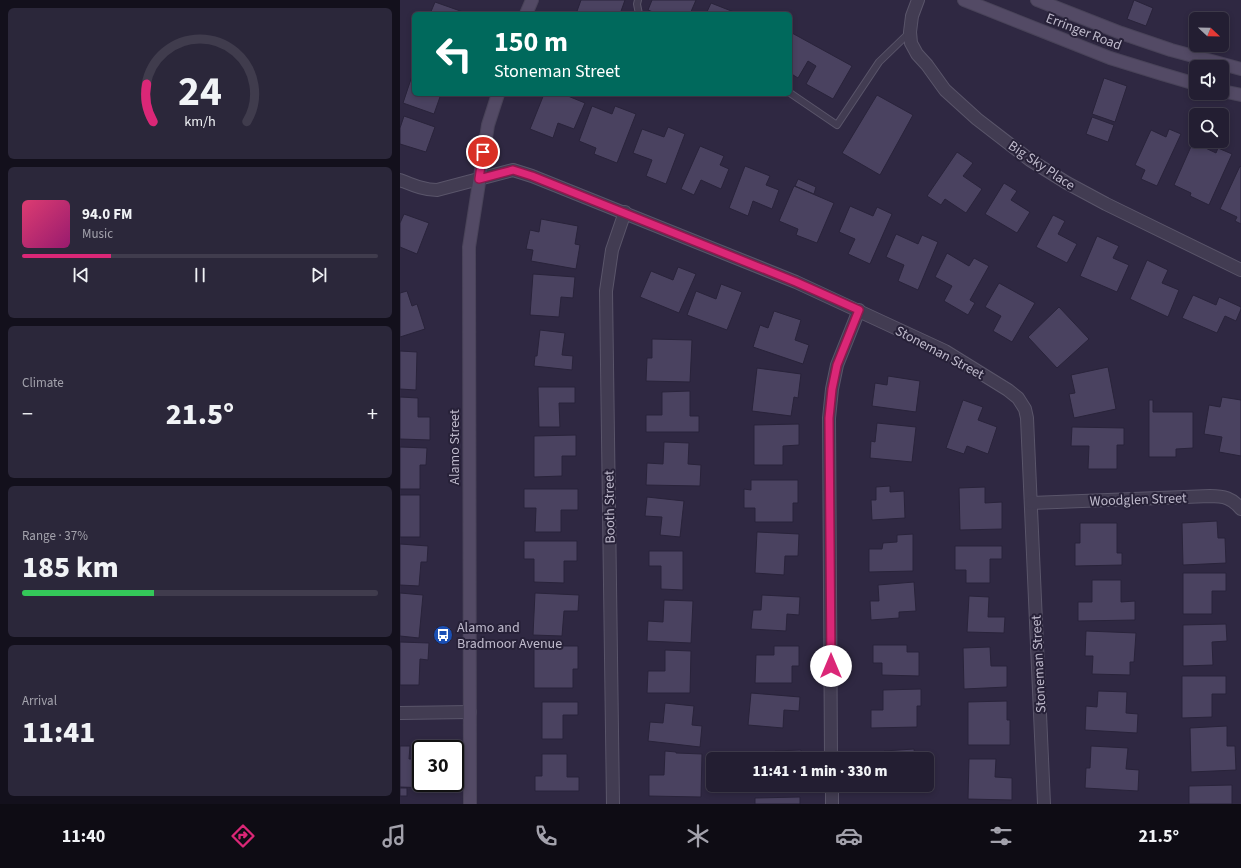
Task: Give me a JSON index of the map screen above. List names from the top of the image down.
{
  "streets": {
    "main road": ["Erringer Road", "Alamo Street"],
    "street": [
      "Big Sky Place",
      "Stoneman Street",
      "Woodglen Street",
      "Booth Street"
    ]
  },
  "crossings": [
    ["Stoneman Street", "Alamo Street"],
    ["Stoneman Street", "Woodglen Street"],
    ["Stoneman Street", "Booth Street"]
  ],
  "places": {
    "bus stop": ["Alamo and Bradmoor Avenue"]
  },
  "north": "right",
  "page": {
    "turn": ["150 m", "Stoneman Street"],
    "song": ["94.0 FM", "Music"],
    "tile": [
      "Climate",
      ["Range · 37%", "185 km"],
      ["Arrival", "11:41"]
    ],
    "heat": ["−", "21.5°", "+"],
    "limit": "30",
    "trip": "11:41 · 1 min · 330 m",
    "tabs": ["11:40", "21.5°"],
    "gauge": ["24", "km/h"]
  }
}
